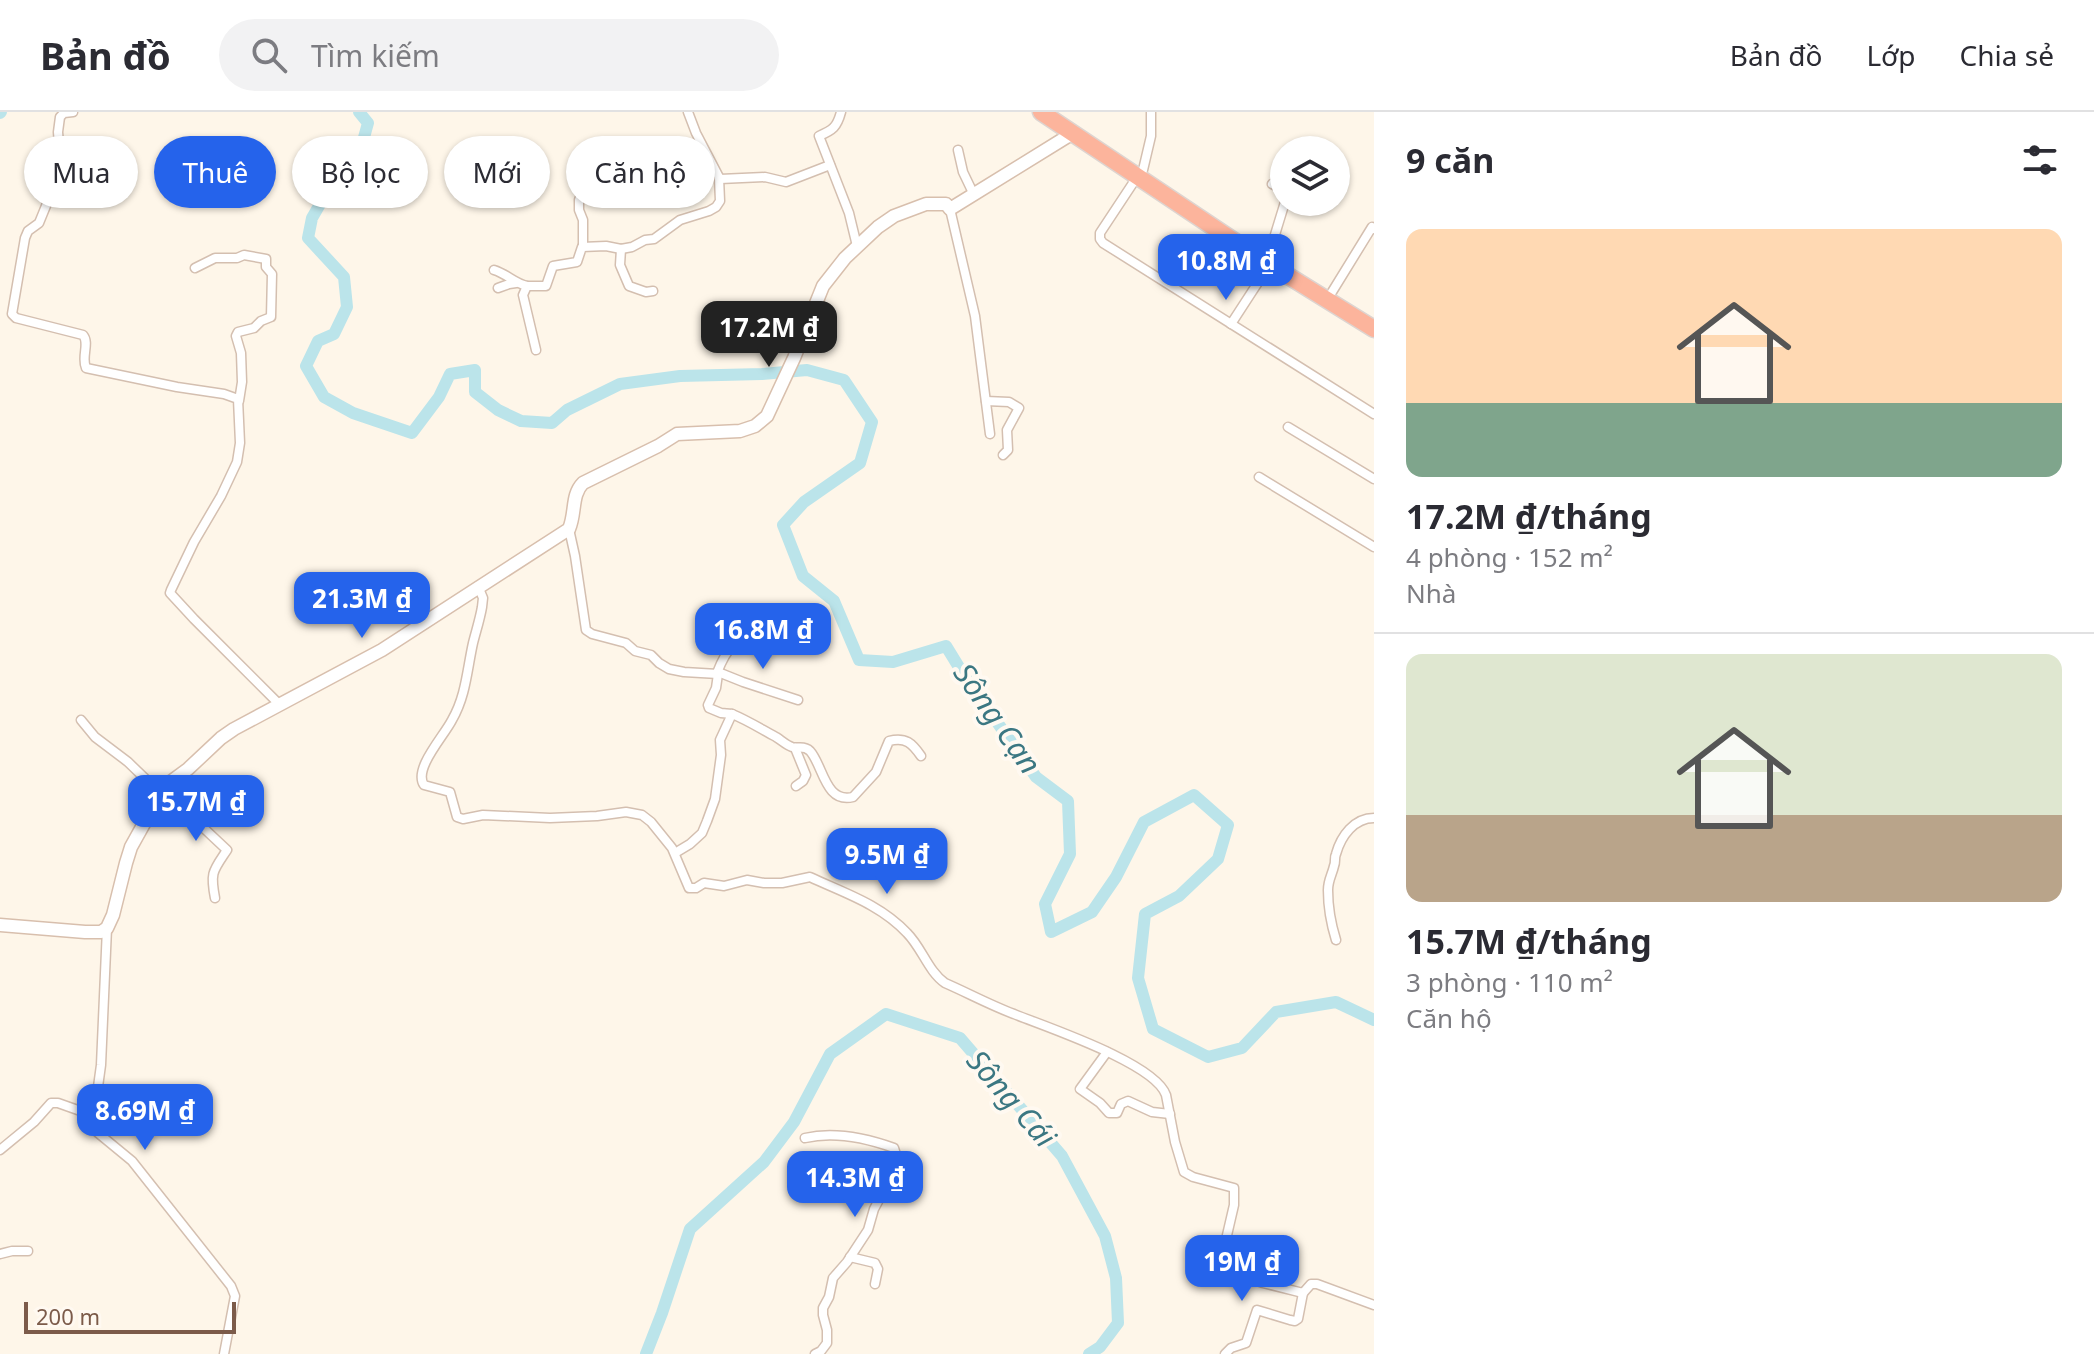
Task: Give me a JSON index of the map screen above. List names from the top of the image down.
{
  "water": ["Sông Cạn", "Sông Cái"],
  "scale_bar": "200 m",
  "page": {
    "header": "Bản đồ",
    "search": "Tìm kiếm",
    "nav": ["Bản đồ", "Lớp", "Chia sẻ"],
    "heading": "9 căn",
    "chip": [
      "Mua",
      "Thuê",
      "Bộ lọc",
      "Mới",
      "Căn hộ"
    ],
    "list": [
      {
        "name": "17.2M ₫/tháng",
        "note": "4 phòng · 152 m² · Nhà"
      },
      {
        "name": "15.7M ₫/tháng",
        "note": "3 phòng · 110 m² · Căn hộ"
      }
    ],
    "price": [
      "10.8M ₫",
      "17.2M ₫",
      "21.3M ₫",
      "16.8M ₫",
      "15.7M ₫",
      "9.5M ₫",
      "8.69M ₫",
      "14.3M ₫",
      "19M ₫"
    ],
    "scale": "200 m"
  }
}
